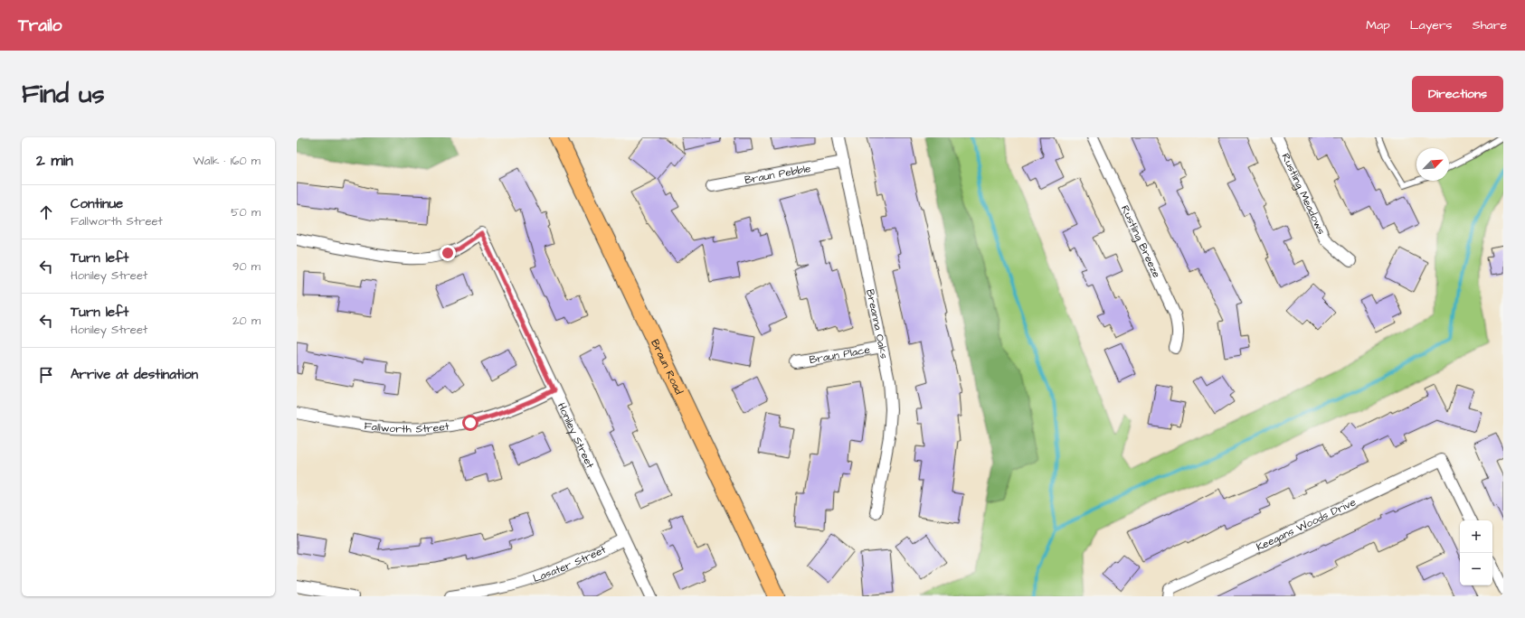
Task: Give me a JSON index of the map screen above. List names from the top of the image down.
{
  "streets": {
    "main road": ["Braun Road"],
    "street": [
      "Braun Pebble",
      "Rustling Meadows",
      "Rustling Breeze",
      "Breanna Oaks",
      "Braun Place",
      "Fallworth Street",
      "Honiley Street",
      "Keegans Woods Drive",
      "Lasater Street"
    ]
  },
  "crossings": [
    ["Braun Pebble", "Breanna Oaks"],
    ["Breanna Oaks", "Braun Place"],
    ["Fallworth Street", "Honiley Street"],
    ["Honiley Street", "Lasater Street"]
  ],
  "north": "top right",
  "page": {
    "header": "Trailo",
    "nav": ["Map", "Layers", "Share"],
    "buttons": "Directions",
    "title": "Find us",
    "heading": ["2 min", "Walk · 160 m"],
    "list": [
      ["Continue", "Fallworth Street", "50 m"],
      ["Turn left", "Honiley Street", "90 m"],
      ["Turn left", "Honiley Street", "20 m"],
      "Arrive at destination"
    ],
    "map_buttons": ["+", "−"]
  }
}
